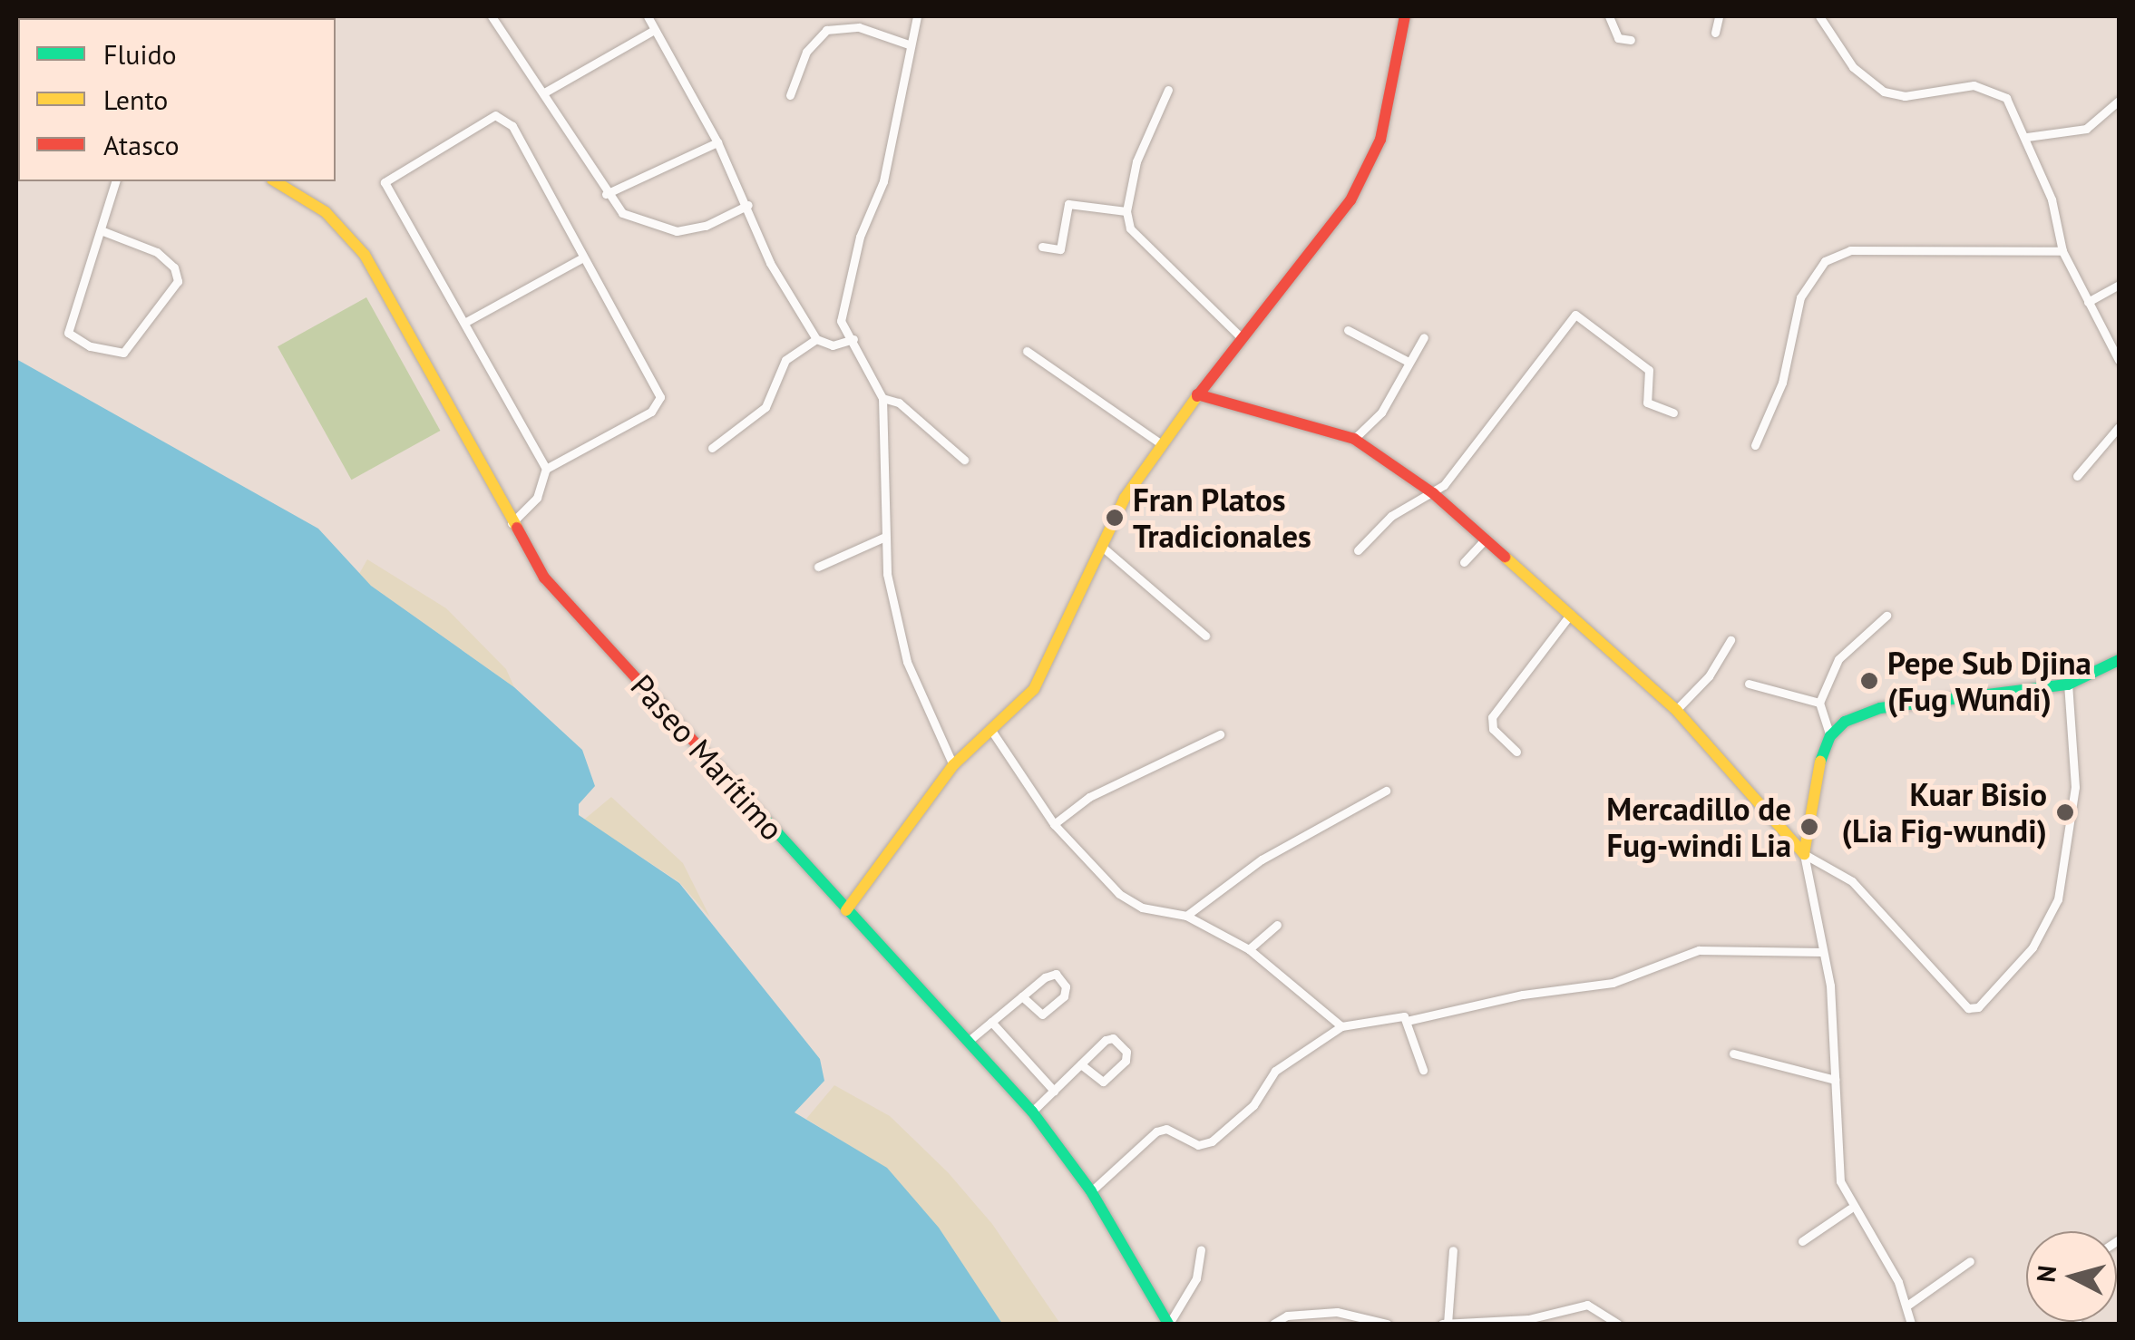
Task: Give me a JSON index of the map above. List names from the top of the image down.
{
  "streets": {
    "street": ["Paseo Marítimo"]
  },
  "places": [
    "Fran Platos Tradicionales",
    "Pepe Sub Djina (Fug Wundi)",
    "Kuar Bisio (Lia Fig-wundi)",
    "Mercadillo de Fug-windi Lia"
  ],
  "legend": ["Fluido", "Lento", "Atasco"],
  "north": "left"
}
